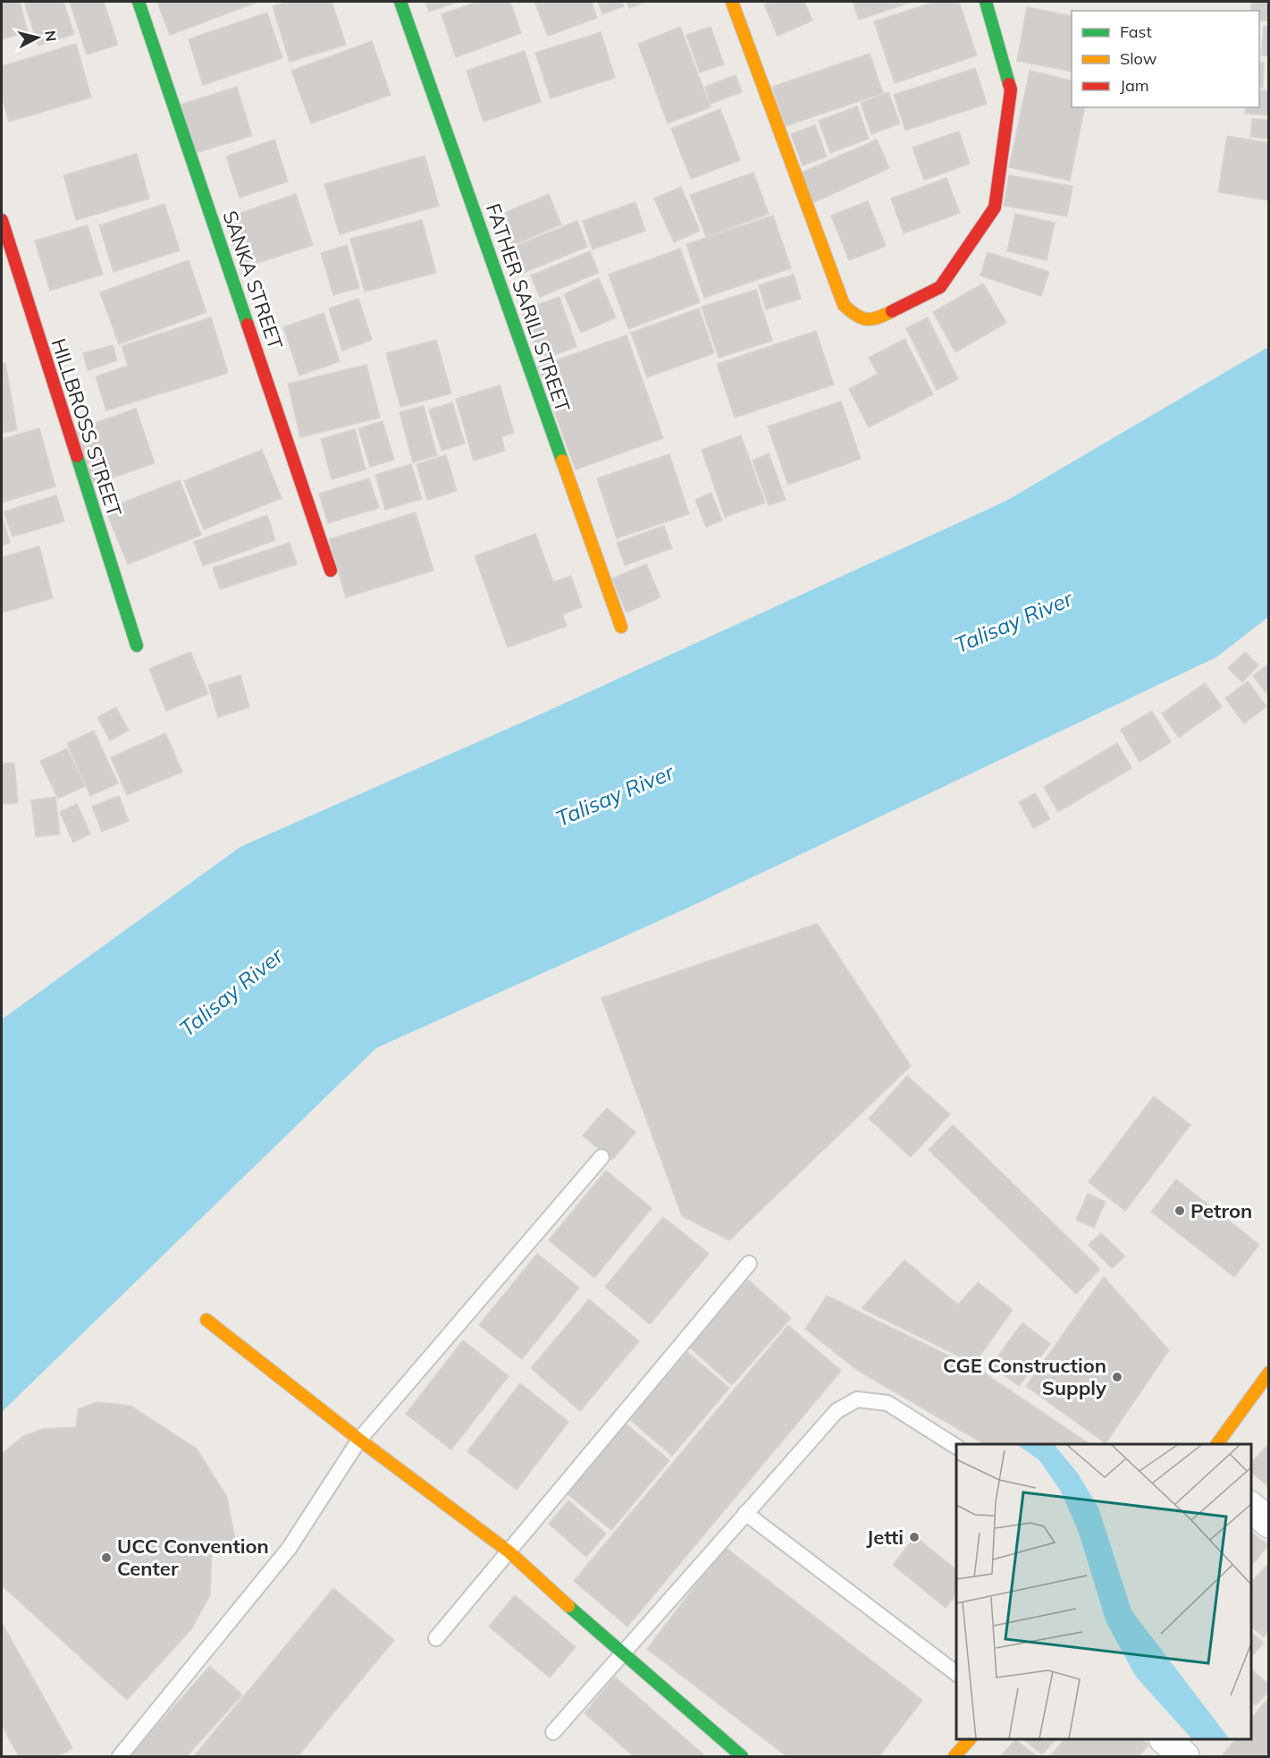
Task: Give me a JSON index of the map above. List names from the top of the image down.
{
  "streets": {
    "street": ["SANKA STREET", "FATHER SARILI STREET", "HILLBROSS STREET"]
  },
  "water": ["Talisay River"],
  "places": [
    "Petron",
    "CGE Construction Supply",
    "Jetti",
    "UCC Convention Center"
  ],
  "legend": ["Fast", "Slow", "Jam"],
  "north": "right"
}
